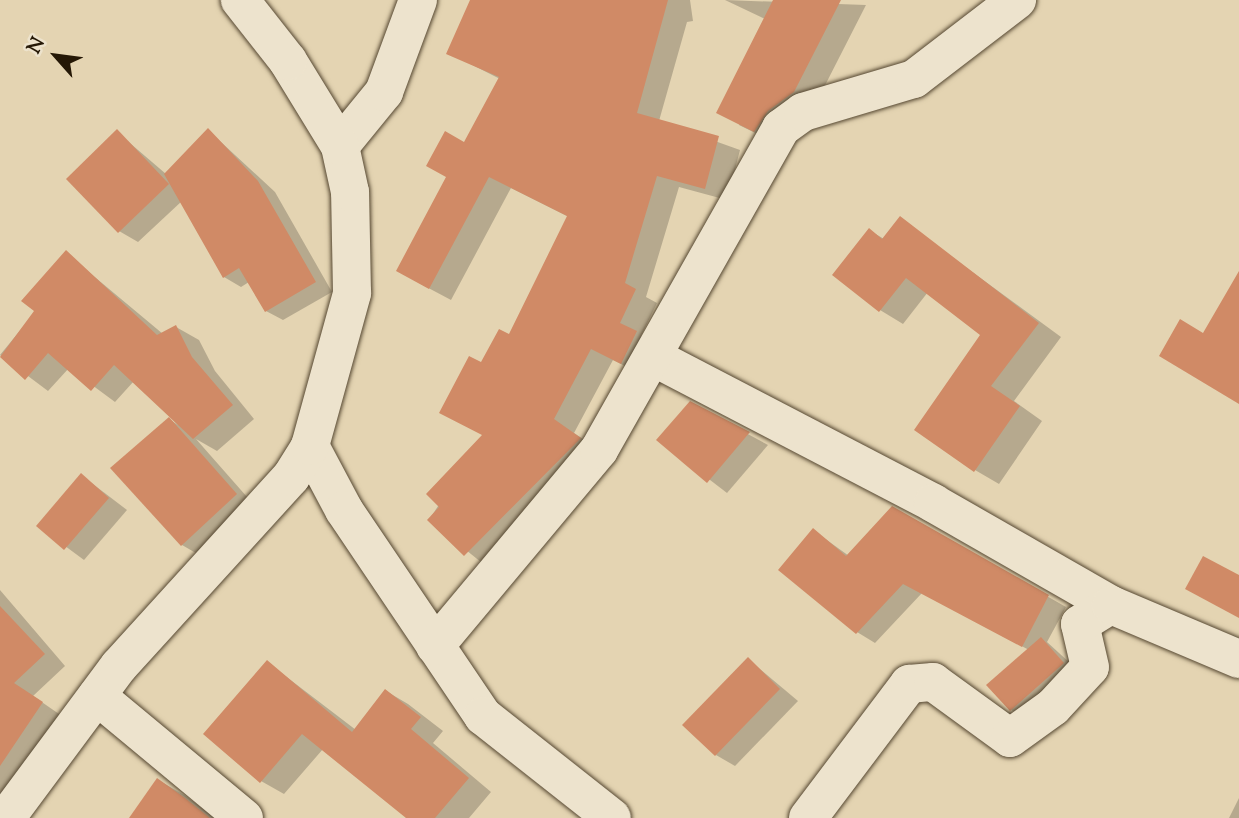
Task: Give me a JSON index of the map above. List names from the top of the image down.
{
  "north": "top left"
}
